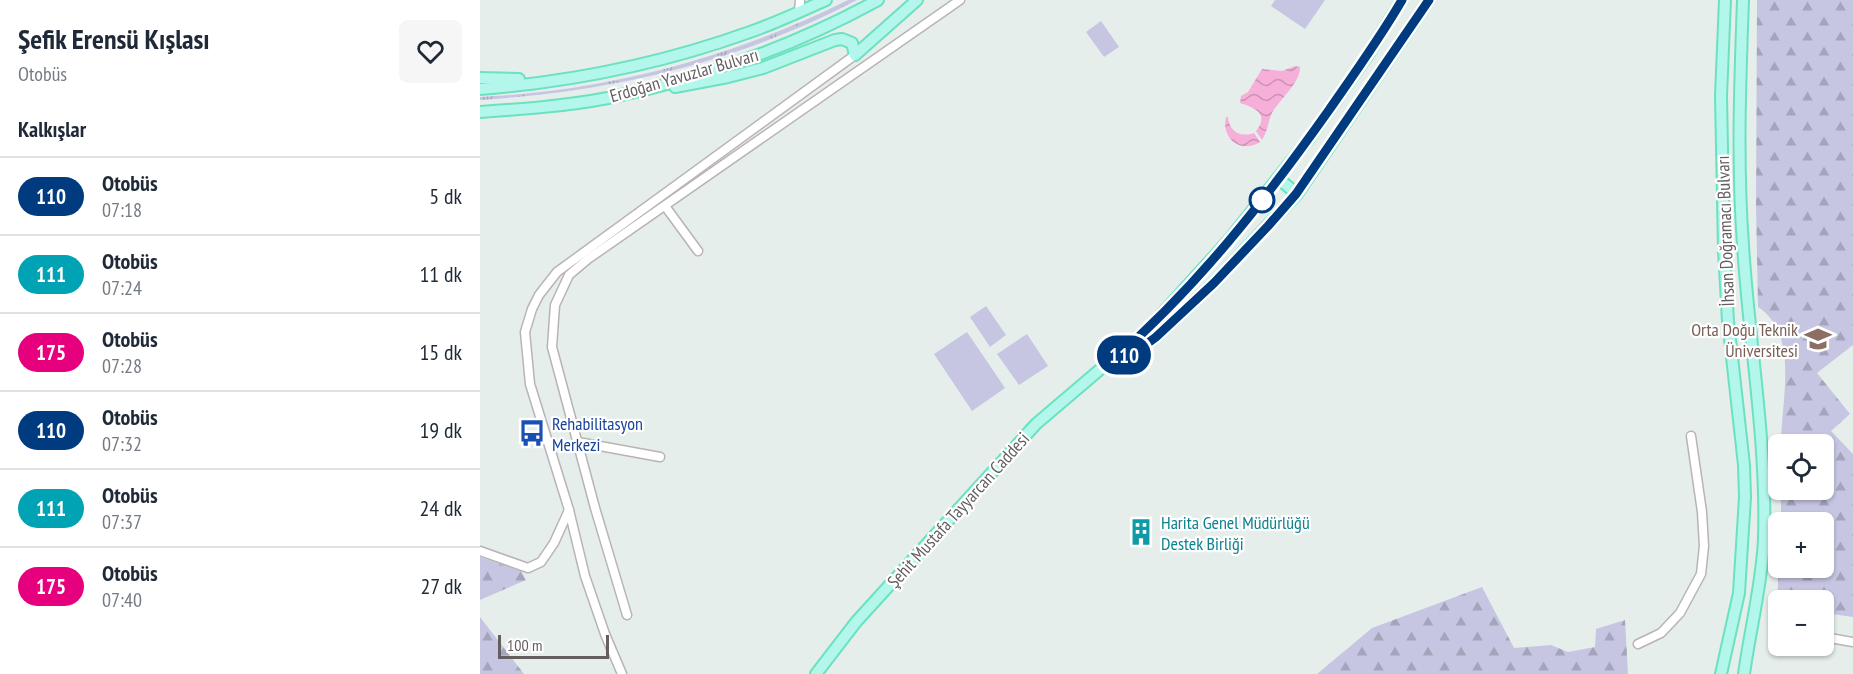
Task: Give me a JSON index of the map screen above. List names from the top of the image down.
{
  "streets": {
    "main road": ["Erdoğan Yavuzlar Bulvarı", "İhsan Doğramacı Bulvarı", "Şehit Mustafa Tayyarcan Caddesi"]
  },
  "places": {
    "school or university": ["Orta Doğu Teknik Üniversitesi"],
    "bus stop": ["Rehabilitasyon Merkezi"],
    "building": ["Harita Genel Müdürlüğü Destek Birliği"]
  },
  "lines": ["bus line 110"],
  "scale_bar": "100 m",
  "page": {
    "heading": [
      ["Şefik Erensü Kışlası", "Otobüs"],
      "Kalkışlar"
    ],
    "on_map": "110",
    "list": [
      {
        "mark": "110",
        "name": "Otobüs",
        "note": "07:18",
        "value": "5 dk"
      },
      {
        "mark": "111",
        "name": "Otobüs",
        "note": "07:24",
        "value": "11 dk"
      },
      {
        "mark": "175",
        "name": "Otobüs",
        "note": "07:28",
        "value": "15 dk"
      },
      {
        "mark": "110",
        "name": "Otobüs",
        "note": "07:32",
        "value": "19 dk"
      },
      {
        "mark": "111",
        "name": "Otobüs",
        "note": "07:37",
        "value": "24 dk"
      },
      {
        "mark": "175",
        "name": "Otobüs",
        "note": "07:40",
        "value": "27 dk"
      }
    ],
    "map_buttons": ["+", "−"],
    "scale": "100 m"
  }
}
